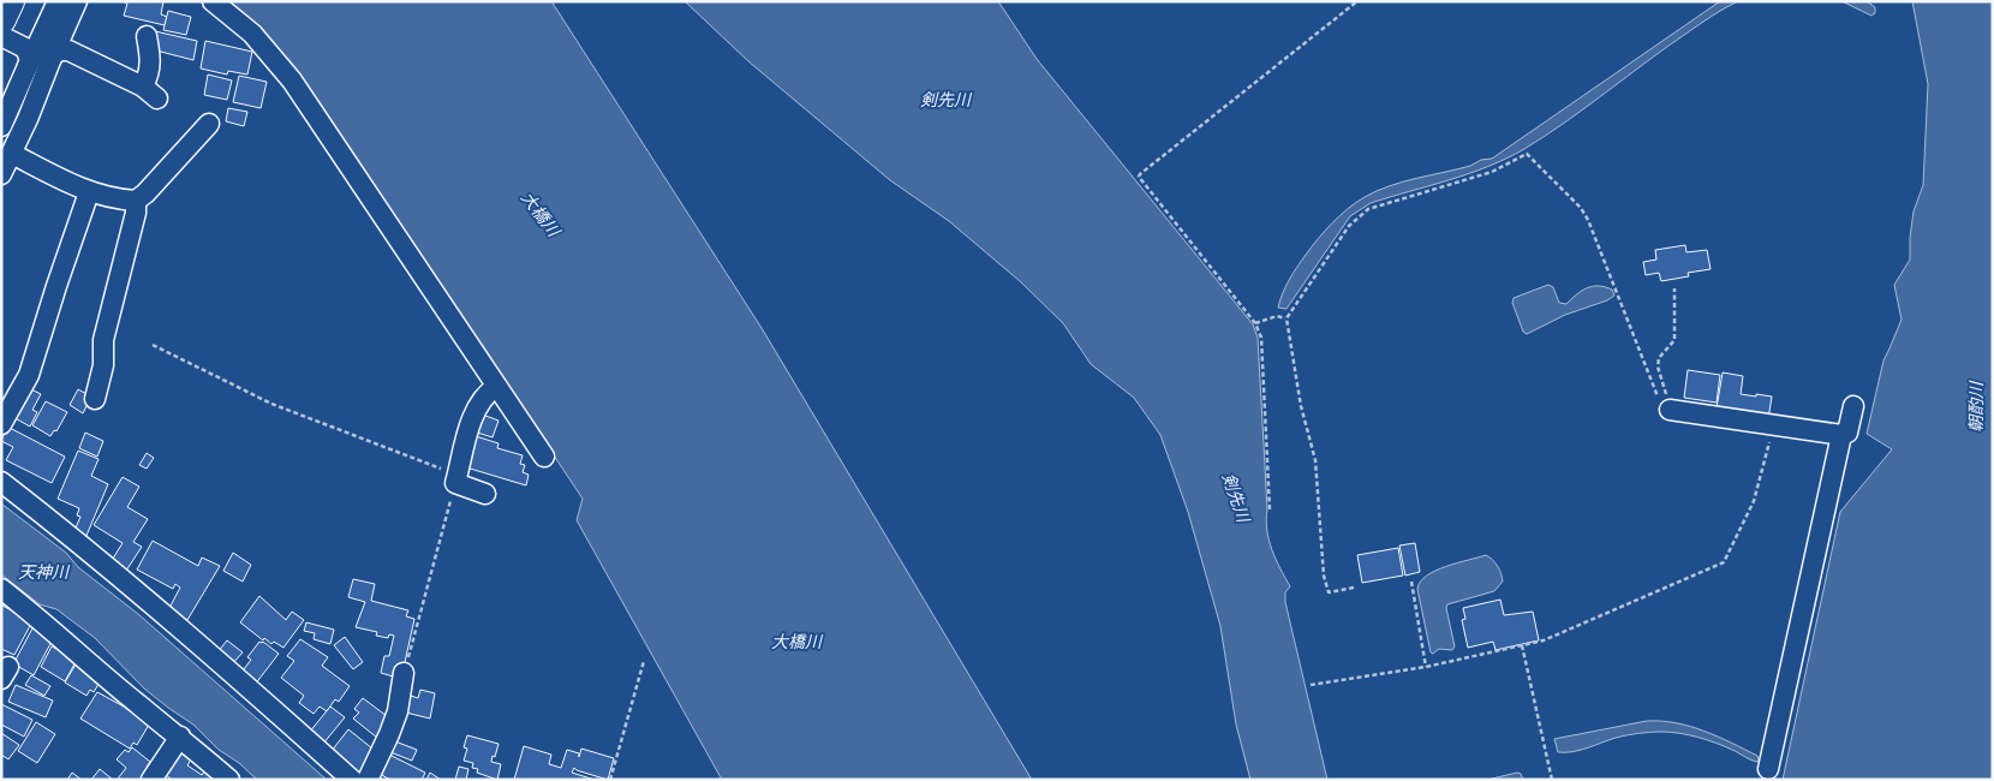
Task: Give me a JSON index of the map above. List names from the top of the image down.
{
  "water": [
    "剣先川",
    "大橋川",
    "朝酌川",
    "天神川"
  ]
}
